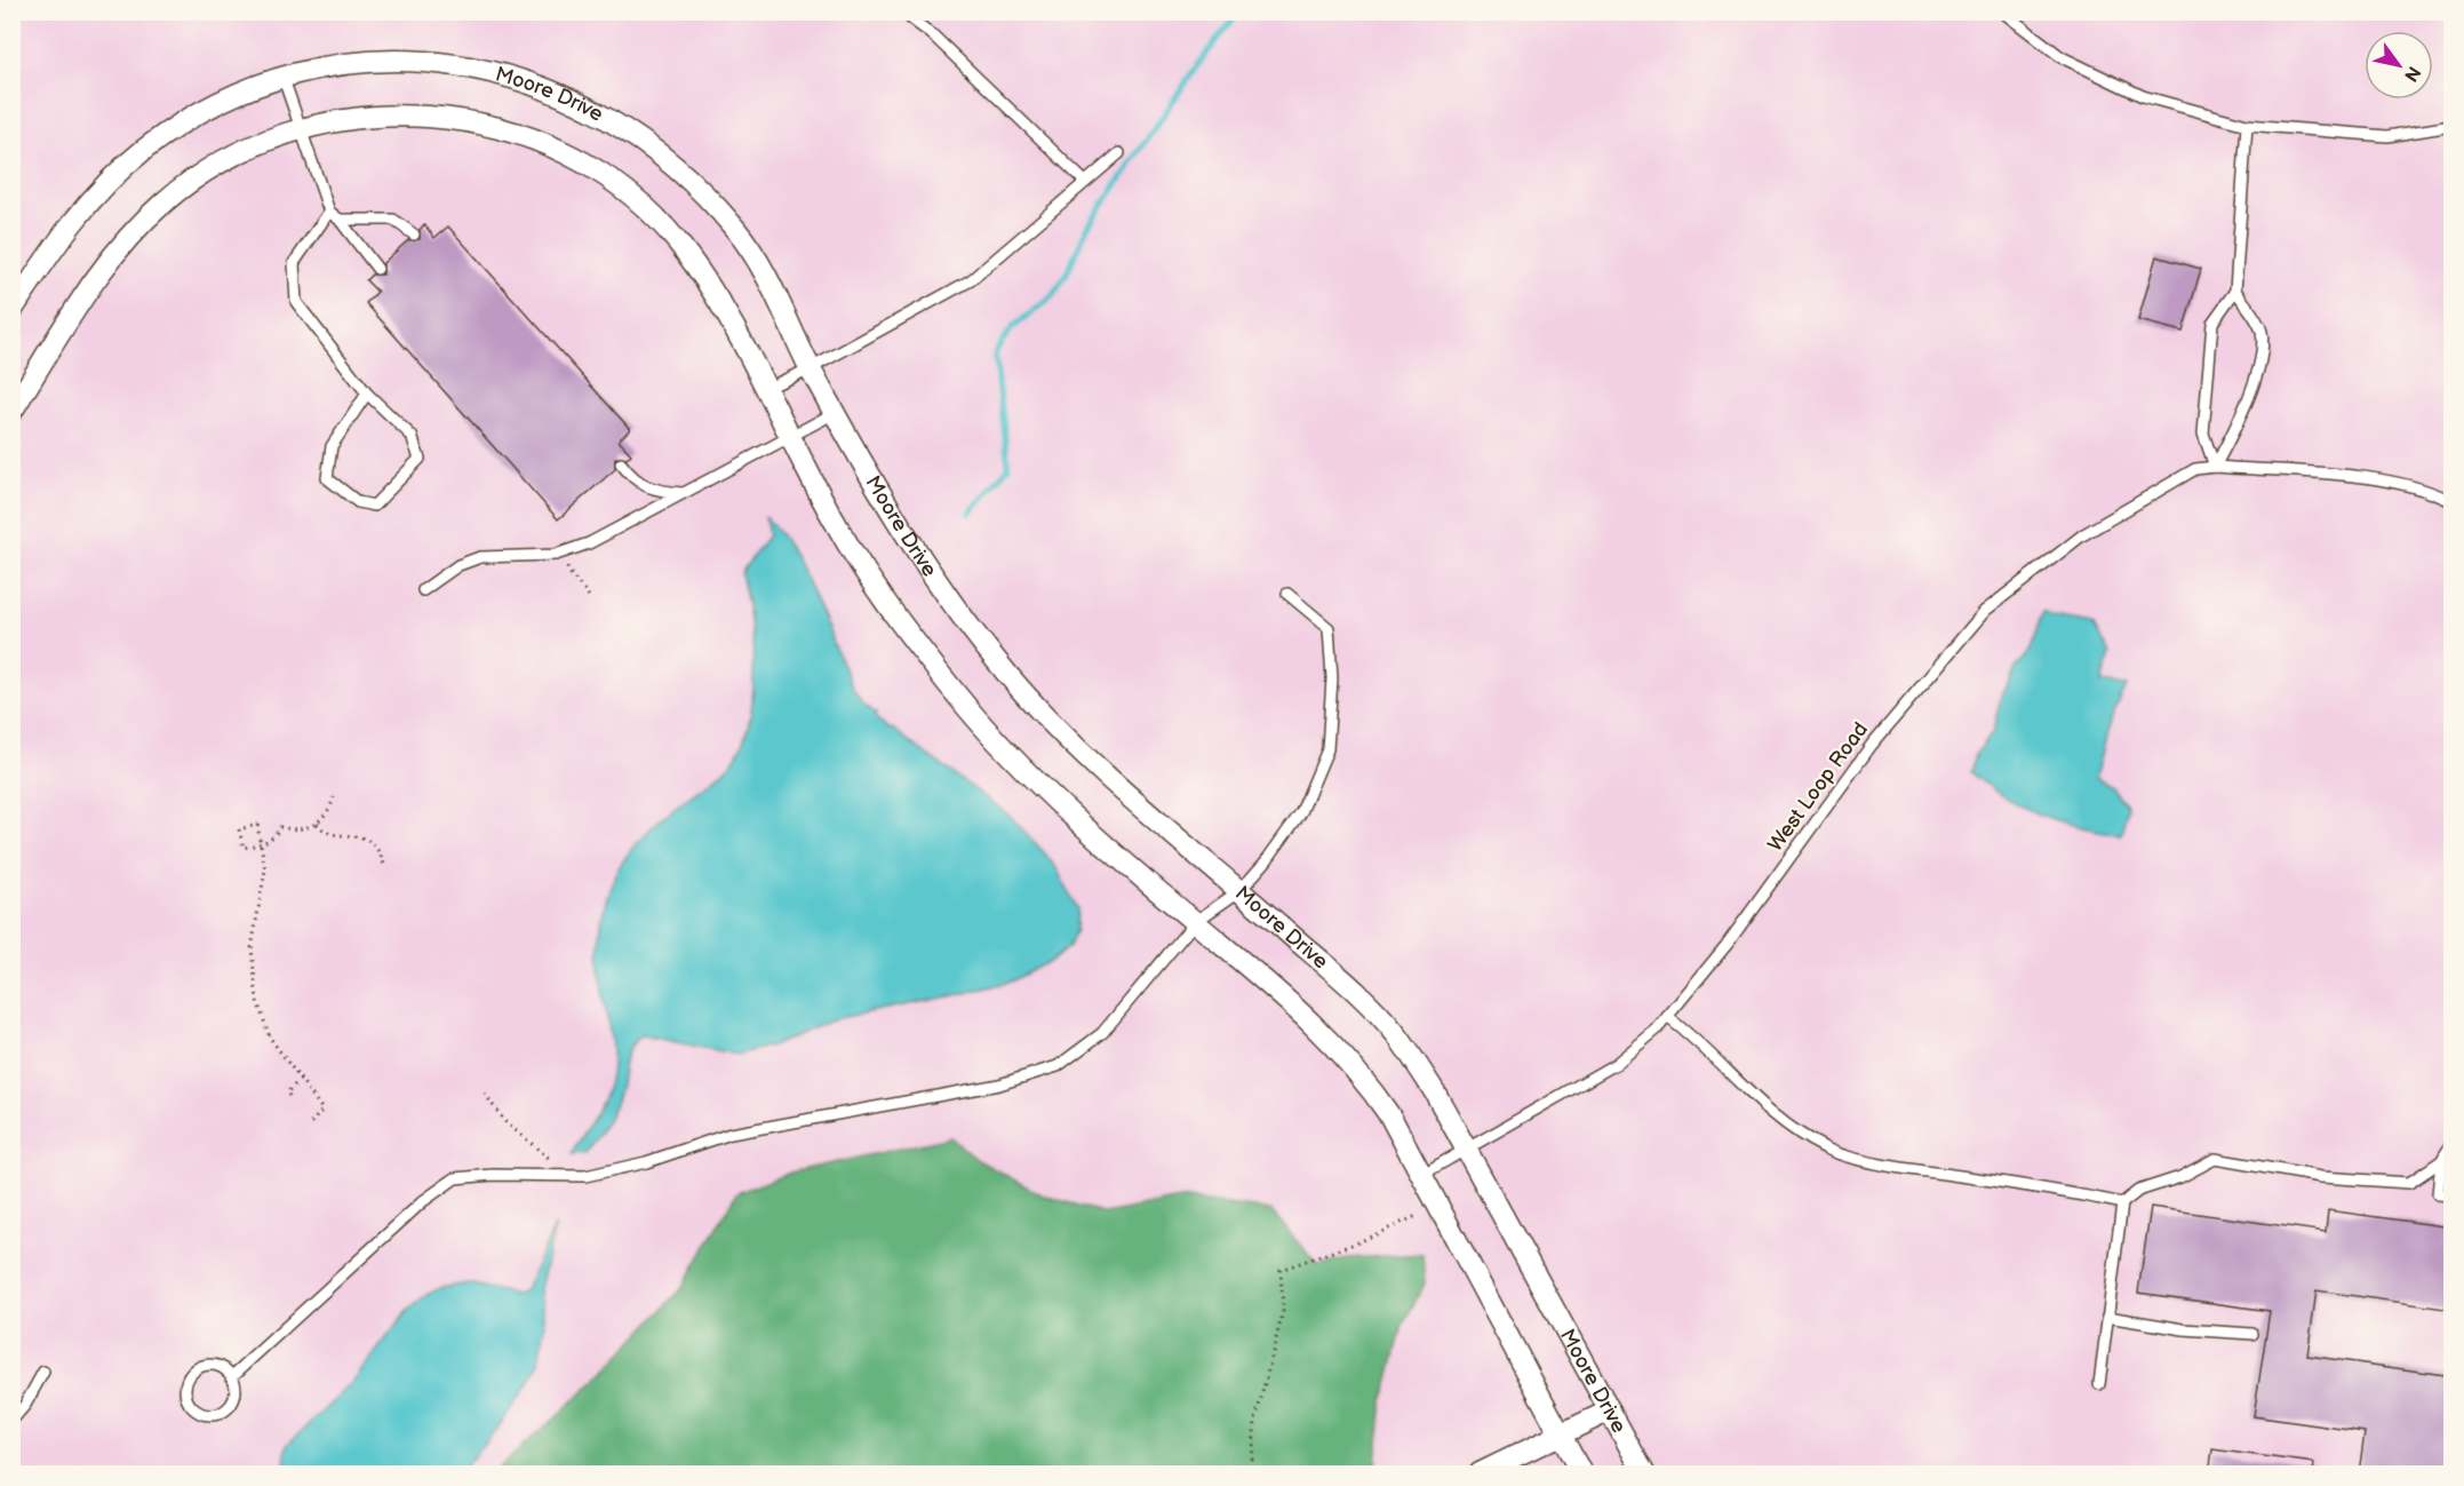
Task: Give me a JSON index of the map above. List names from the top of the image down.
{
  "streets": {
    "street": ["Moore Drive"],
    "lane": ["West Loop Road"]
  },
  "crossings": [
    ["Moore Drive", "West Loop Road"]
  ],
  "north": "bottom right"
}
